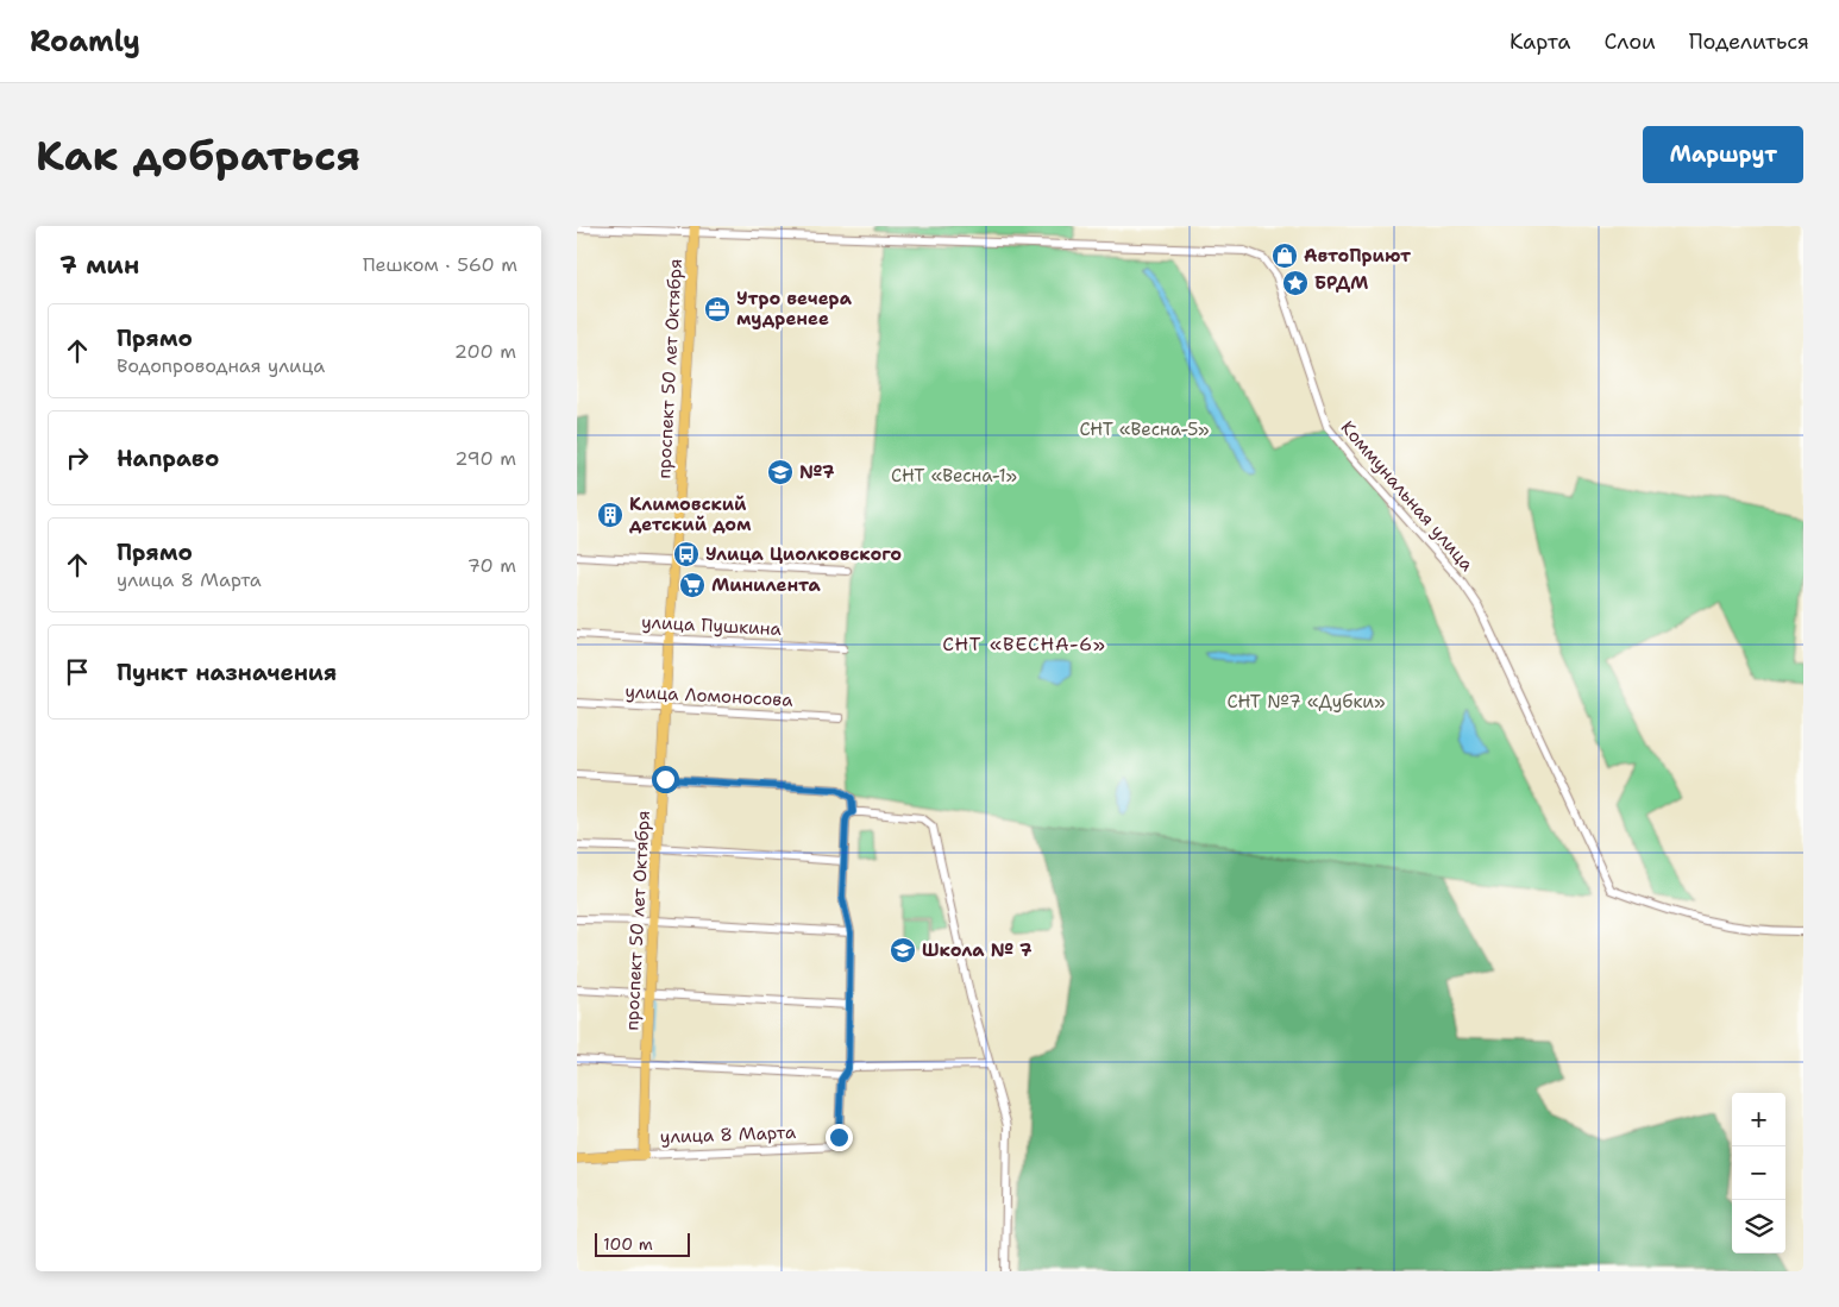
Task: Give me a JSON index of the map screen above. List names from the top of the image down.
{
  "streets": {
    "main road": ["проспект 50 лет Октября", "улица 8 Марта"],
    "street": ["Коммунальная улица", "улица Пушкина", "улица Ломоносова"]
  },
  "crossings": [
    ["проспект 50 лет Октября", "Коммунальная улица"],
    ["проспект 50 лет Октября", "улица Пушкина"],
    ["проспект 50 лет Октября", "улица Ломоносова"],
    ["проспект 50 лет Октября", "улица 8 Марта"]
  ],
  "districts": ["СНТ «ВЕСНА-6»"],
  "parks": ["СНТ «Весна-5»", "СНТ «Весна-1»", "СНТ №7 «Дубки»"],
  "places": {
    "shop": ["АвтоПриют"],
    "place": ["БРДМ"],
    "office": ["Утро вечера мудренее"],
    "school or university": ["№7", "Школа № 7"],
    "building": ["Климовский детский дом"],
    "bus stop": ["Улица Циолковского"],
    "supermarket": ["Минилента"]
  },
  "scale_bar": "100 m",
  "page": {
    "header": "Roamly",
    "nav": ["Карта", "Слои", "Поделиться"],
    "buttons": "Маршрут",
    "title": "Как добраться",
    "heading": ["7 мин", "Пешком · 560 m"],
    "list": [
      ["Прямо", "Водопроводная улица", "200 m"],
      ["Направо", "290 m"],
      ["Прямо", "улица 8 Марта", "70 m"],
      "Пункт назначения"
    ],
    "map_buttons": ["+", "−"],
    "scale": "100 m"
  }
}
